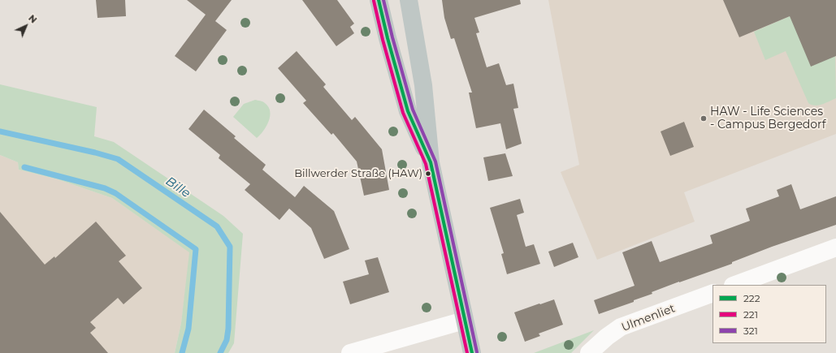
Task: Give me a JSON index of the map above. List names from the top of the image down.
{
  "streets": {
    "street": ["Ulmenliet"]
  },
  "water": ["Bille"],
  "places": ["HAW - Life Sciences - Campus Bergedorf", "Billwerder Straße (HAW)"],
  "lines": ["transit line 222", "transit line 321", "transit line 221"],
  "legend": ["222", "221", "321"],
  "north": "top right"
}
